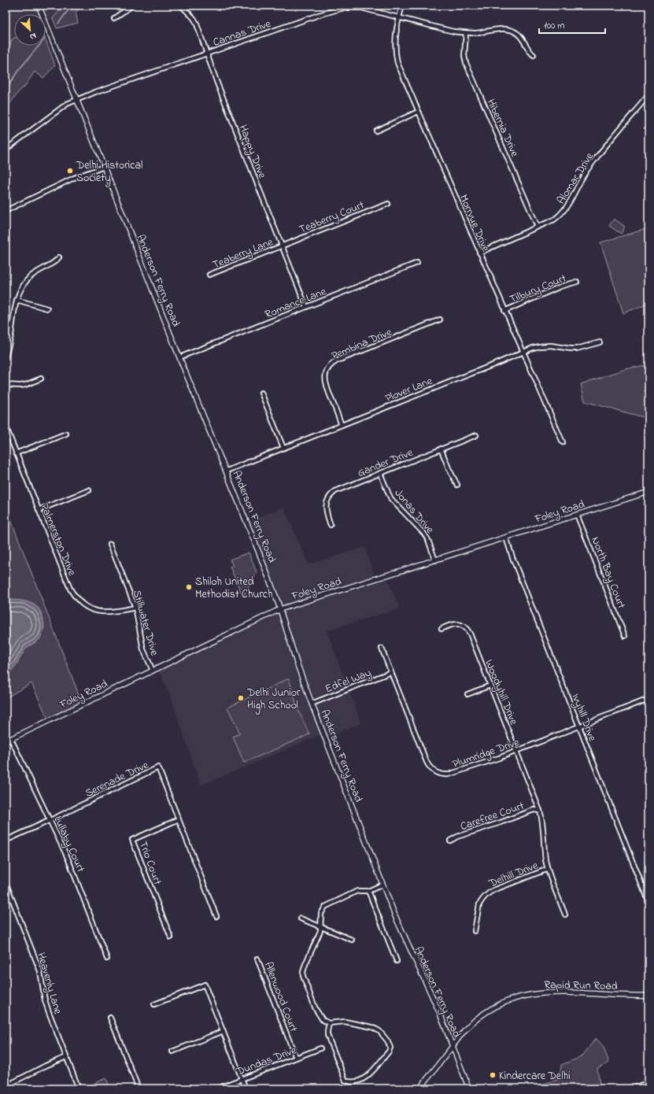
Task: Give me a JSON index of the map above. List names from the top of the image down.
{
  "streets": {
    "street": [
      "Cannas Drive",
      "Hibernia Drive",
      "Happy Drive",
      "Alomar Drive",
      "Teaberry Court",
      "Morrvue Drive",
      "Teaberry Lane",
      "Anderson Ferry Road",
      "Tilbury Court",
      "Romance Lane",
      "Pembina Drive",
      "Plover Lane",
      "Gander Drive",
      "Jonas Drive",
      "Foley Road",
      "Palmerston Drive",
      "North Bay Court",
      "Stillwater Drive",
      "Edfel Way",
      "Woodyhill Drive",
      "Ivyhill Drive",
      "Plumridge Drive",
      "Serenade Drive",
      "Carefree Court",
      "Lullaby Court",
      "Trio Court",
      "Delhill Drive",
      "Heavenly Lane",
      "Rapid Run Road",
      "Allenwood Court",
      "Dundas Drive"
    ]
  },
  "crossings": [
    ["Cannas Drive", "Hibernia Drive"],
    ["Cannas Drive", "Happy Drive"],
    ["Cannas Drive", "Morrvue Drive"],
    ["Cannas Drive", "Anderson Ferry Road"],
    ["Hibernia Drive", "Alomar Drive"],
    ["Happy Drive", "Teaberry Court"],
    ["Happy Drive", "Teaberry Lane"],
    ["Happy Drive", "Romance Lane"],
    ["Alomar Drive", "Morrvue Drive"],
    ["Teaberry Court", "Teaberry Lane"],
    ["Morrvue Drive", "Tilbury Court"],
    ["Morrvue Drive", "Plover Lane"],
    ["Anderson Ferry Road", "Romance Lane"],
    ["Anderson Ferry Road", "Plover Lane"],
    ["Anderson Ferry Road", "Foley Road"],
    ["Anderson Ferry Road", "Edfel Way"],
    ["Anderson Ferry Road", "Rapid Run Road"],
    ["Pembina Drive", "Plover Lane"],
    ["Gander Drive", "Jonas Drive"],
    ["Jonas Drive", "Foley Road"],
    ["Foley Road", "North Bay Court"],
    ["Foley Road", "Stillwater Drive"],
    ["Foley Road", "Ivyhill Drive"],
    ["Foley Road", "Lullaby Court"],
    ["Palmerston Drive", "Stillwater Drive"],
    ["Edfel Way", "Plumridge Drive"],
    ["Woodyhill Drive", "Plumridge Drive"],
    ["Woodyhill Drive", "Carefree Court"],
    ["Woodyhill Drive", "Delhill Drive"],
    ["Ivyhill Drive", "Plumridge Drive"],
    ["Serenade Drive", "Lullaby Court"],
    ["Serenade Drive", "Trio Court"],
    ["Allenwood Court", "Dundas Drive"]
  ],
  "places": [
    "Delhi Historical Society",
    "Shiloh United Methodist Church",
    "Delhi Junior High School",
    "Kindercare Delhi"
  ],
  "scale_bar": "100 m",
  "north": "bottom right"
}
